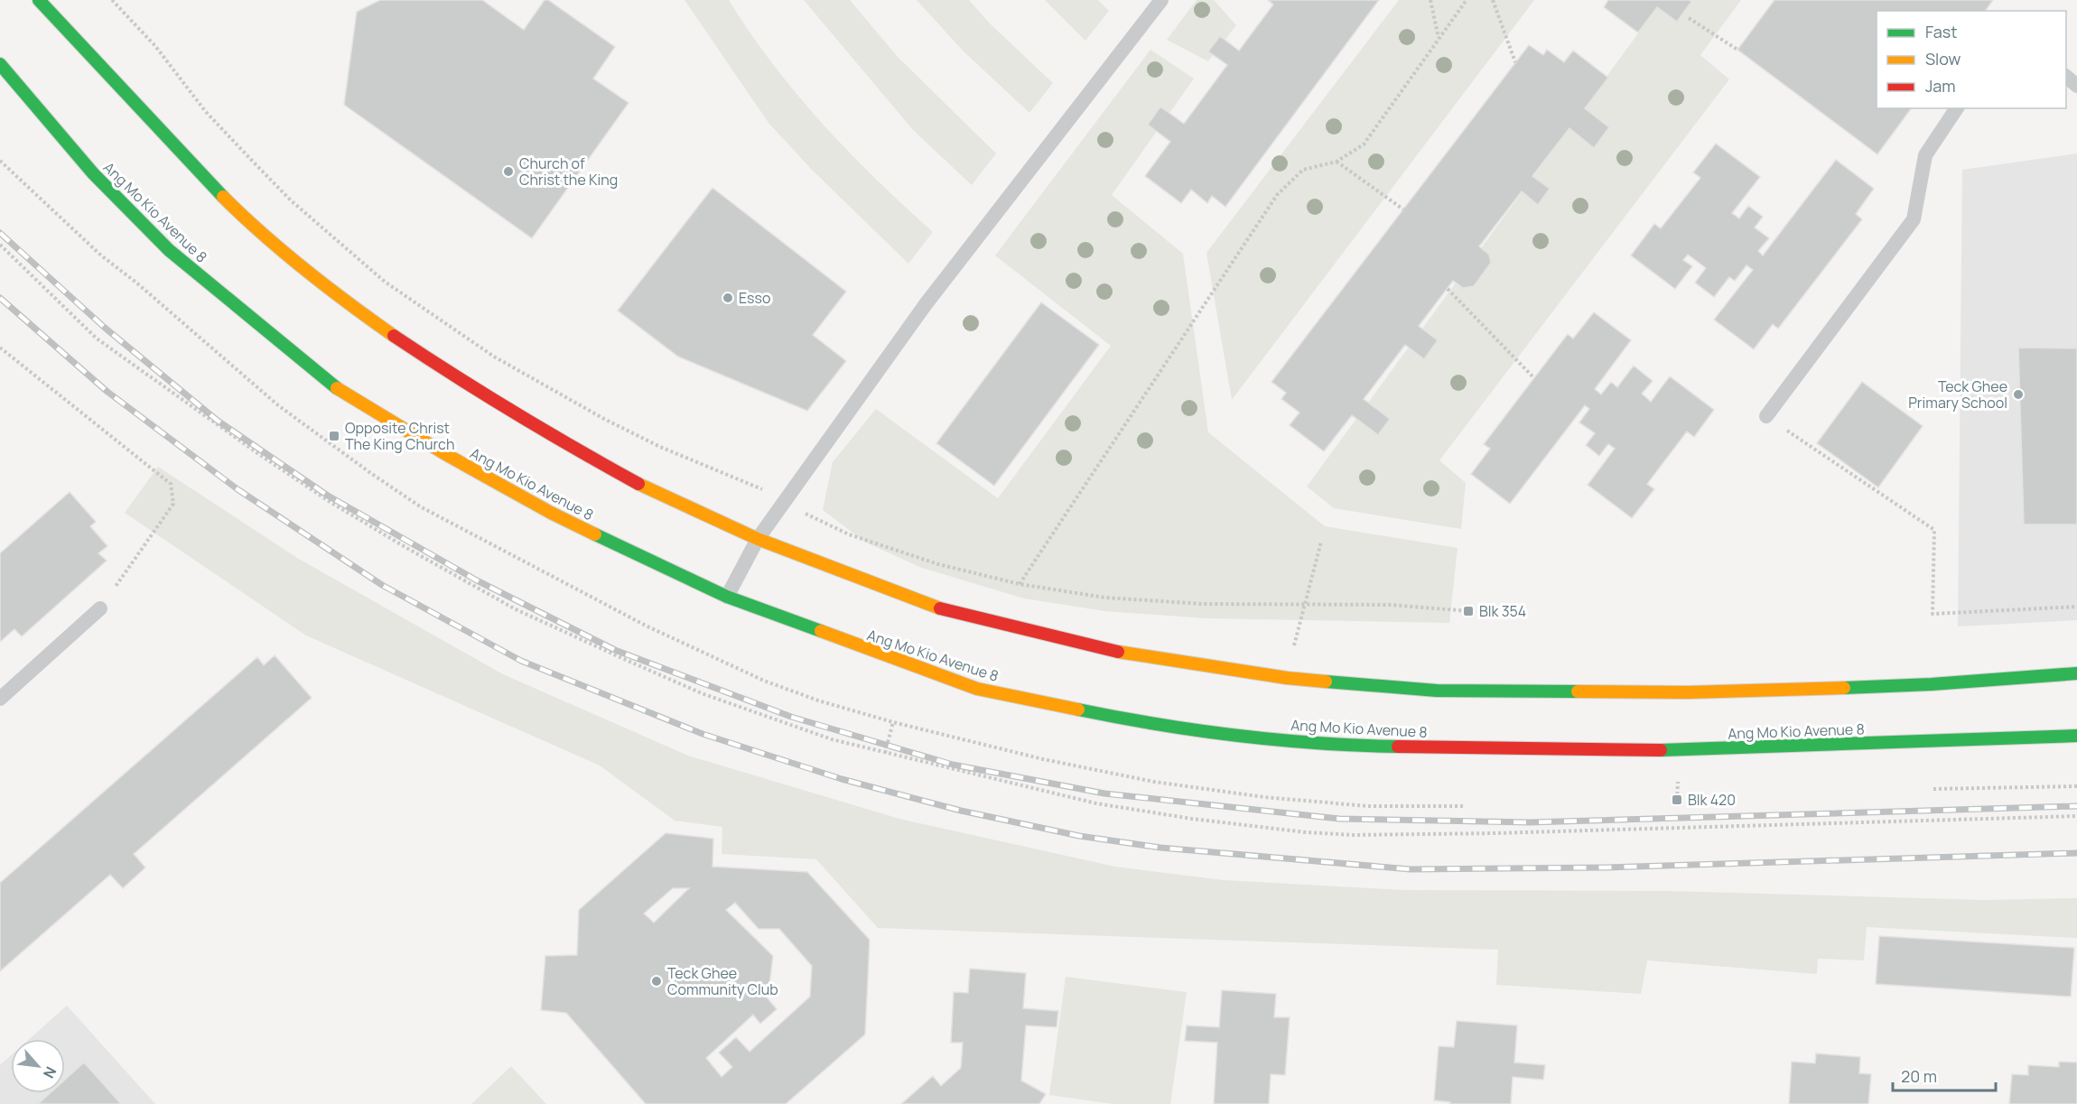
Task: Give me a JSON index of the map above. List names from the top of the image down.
{
  "streets": {
    "main road": ["Ang Mo Kio Avenue 8"]
  },
  "places": {
    "other": [
      "Church of Christ the King",
      "Esso",
      "Teck Ghee Primary School",
      "Teck Ghee Community Club"
    ],
    "transit": ["Opposite Christ The King Church", "Blk 354", "Blk 420"]
  },
  "legend": ["Fast", "Slow", "Jam"],
  "scale_bar": "20 m",
  "north": "bottom right"
}
